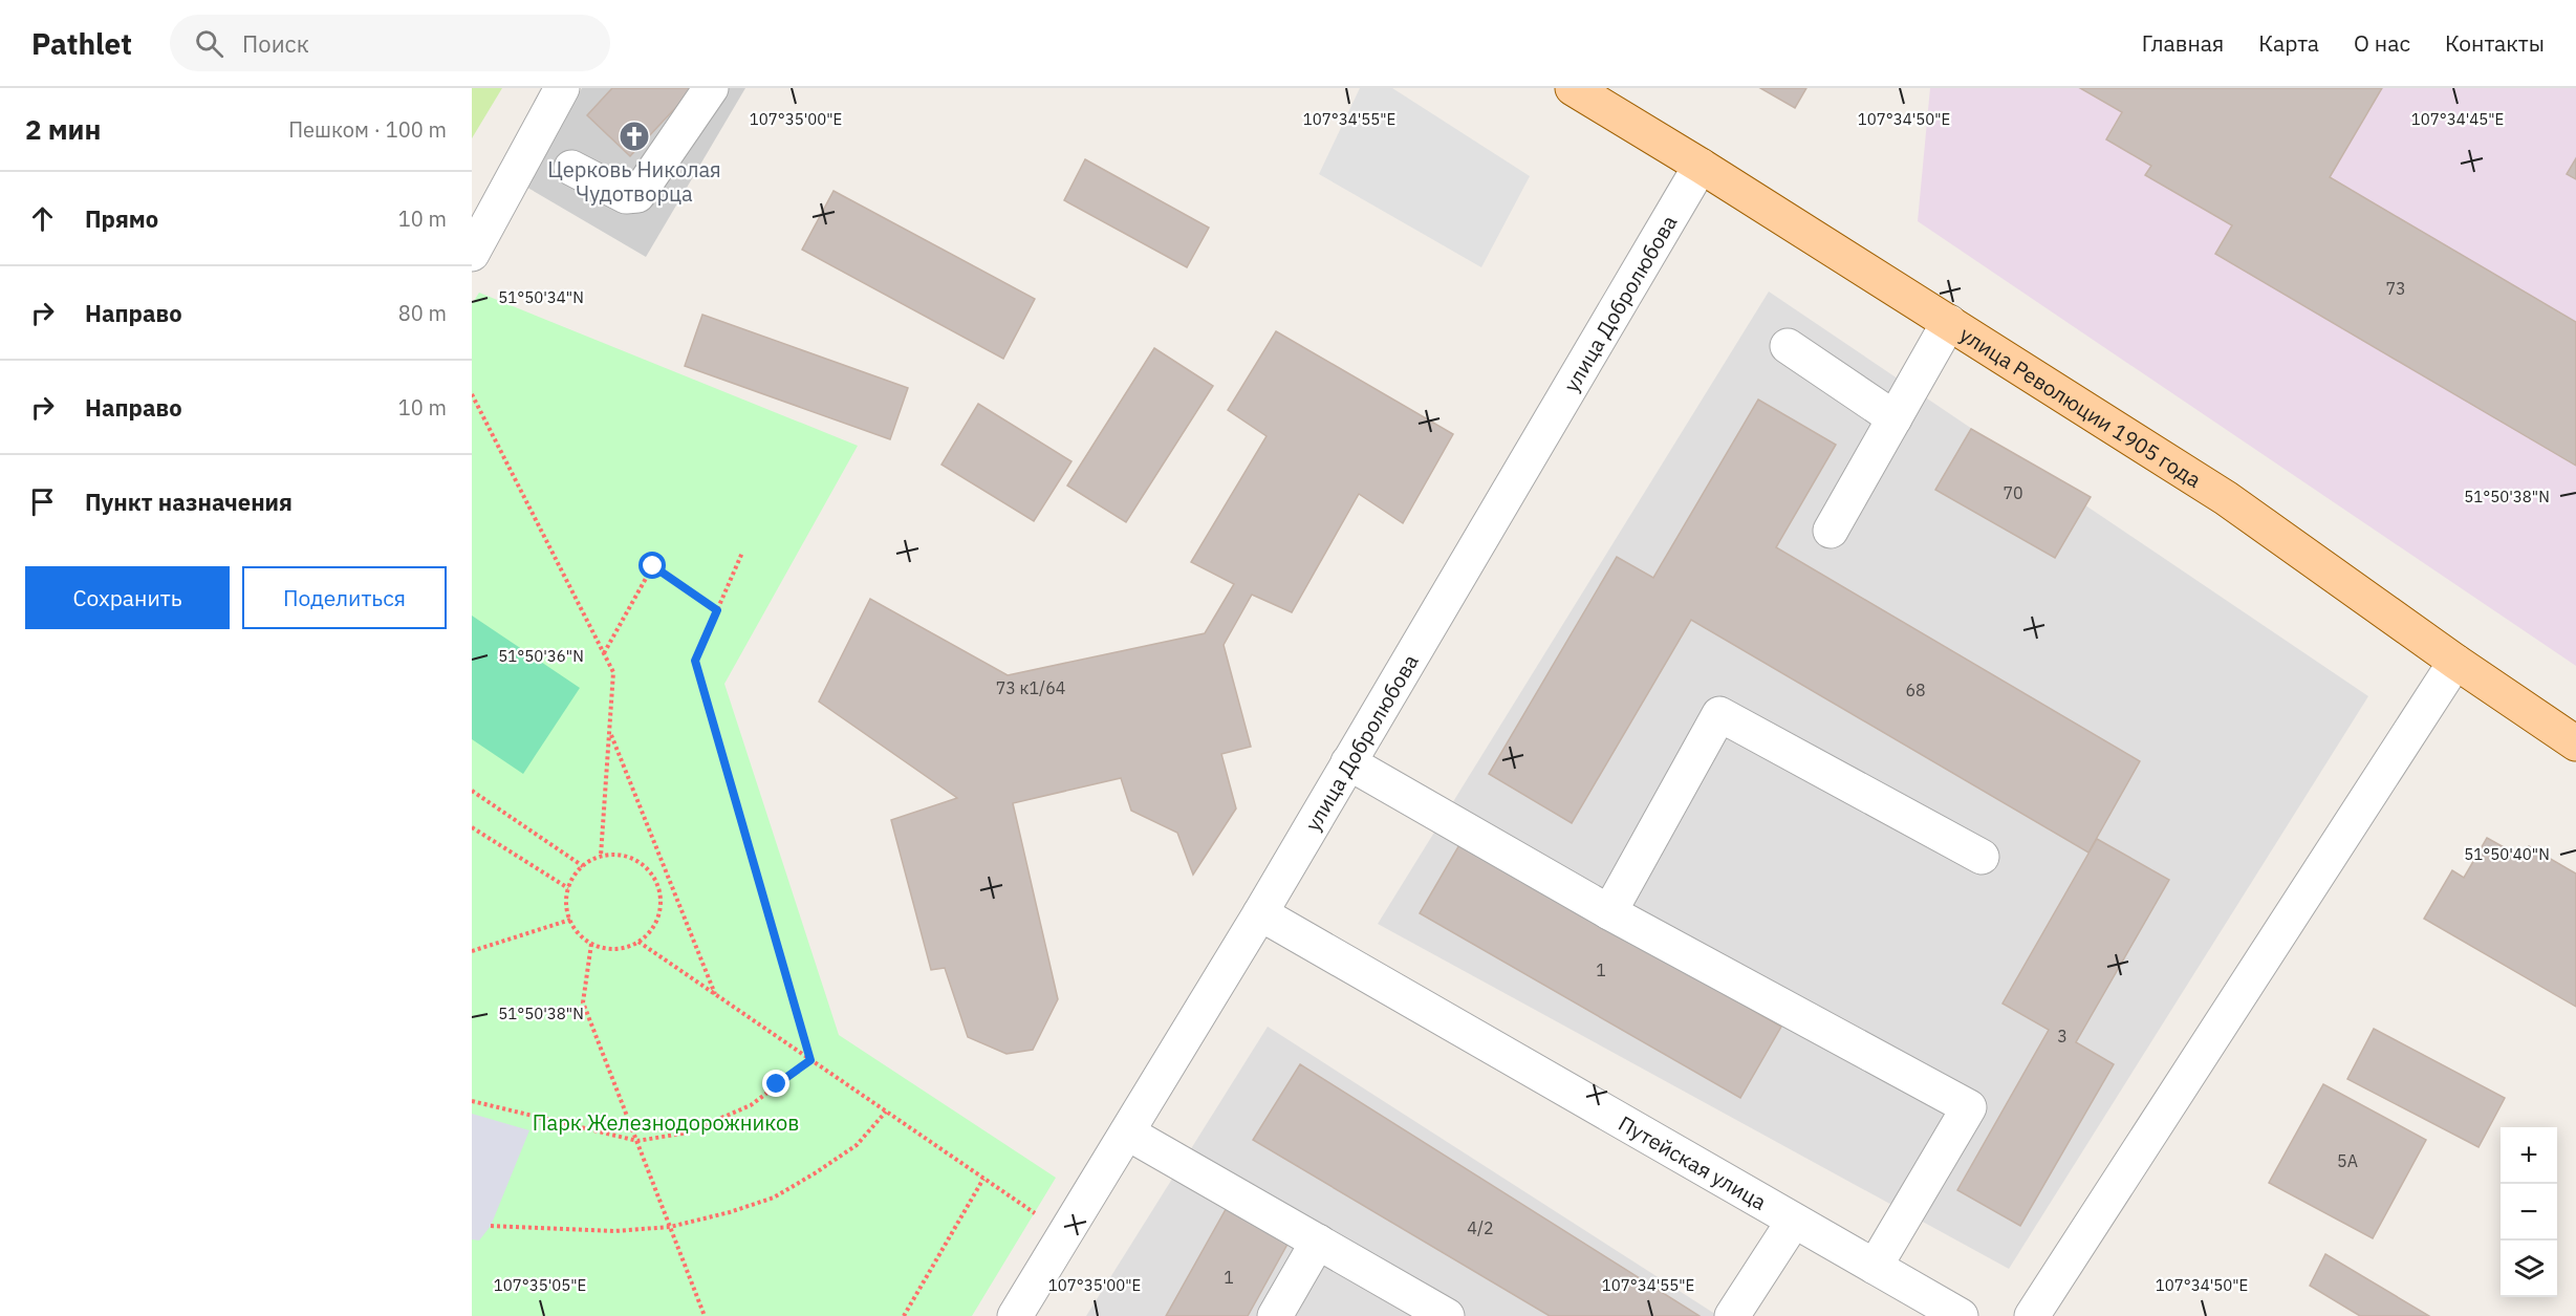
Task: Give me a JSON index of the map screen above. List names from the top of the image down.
{
  "streets": {
    "main road": ["улица Революции 1905 года"],
    "street": ["улица Добролюбова", "Путейская улица"]
  },
  "crossings": [
    ["улица Добролюбова", "улица Революции 1905 года"],
    ["улица Добролюбова", "Путейская улица"]
  ],
  "parks": ["Парк Железнодорожников"],
  "places": {
    "church": ["Церковь Николая Чудотворца"]
  },
  "house_numbers": [
    "73",
    "70",
    "73 к1/64",
    "68",
    "1",
    "3",
    "5А",
    "4/2",
    "1"
  ],
  "page": {
    "header": "Pathlet",
    "search": "Поиск",
    "nav": [
      "Главная",
      "Карта",
      "О нас",
      "Контакты"
    ],
    "heading": ["2 мин", "Пешком · 100 m"],
    "list": [
      ["Прямо", "10 m"],
      ["Направо", "80 m"],
      ["Направо", "10 m"],
      "Пункт назначения"
    ],
    "buttons": ["Сохранить", "Поделиться"],
    "map_buttons": ["+", "−"]
  },
  "coordinates": [
    "107°35'00\"E",
    "107°34'55\"E",
    "107°34'50\"E",
    "107°34'45\"E",
    "51°50'34\"N",
    "51°50'38\"N",
    "51°50'36\"N",
    "51°50'40\"N",
    "107°35'05\"E"
  ]
}
